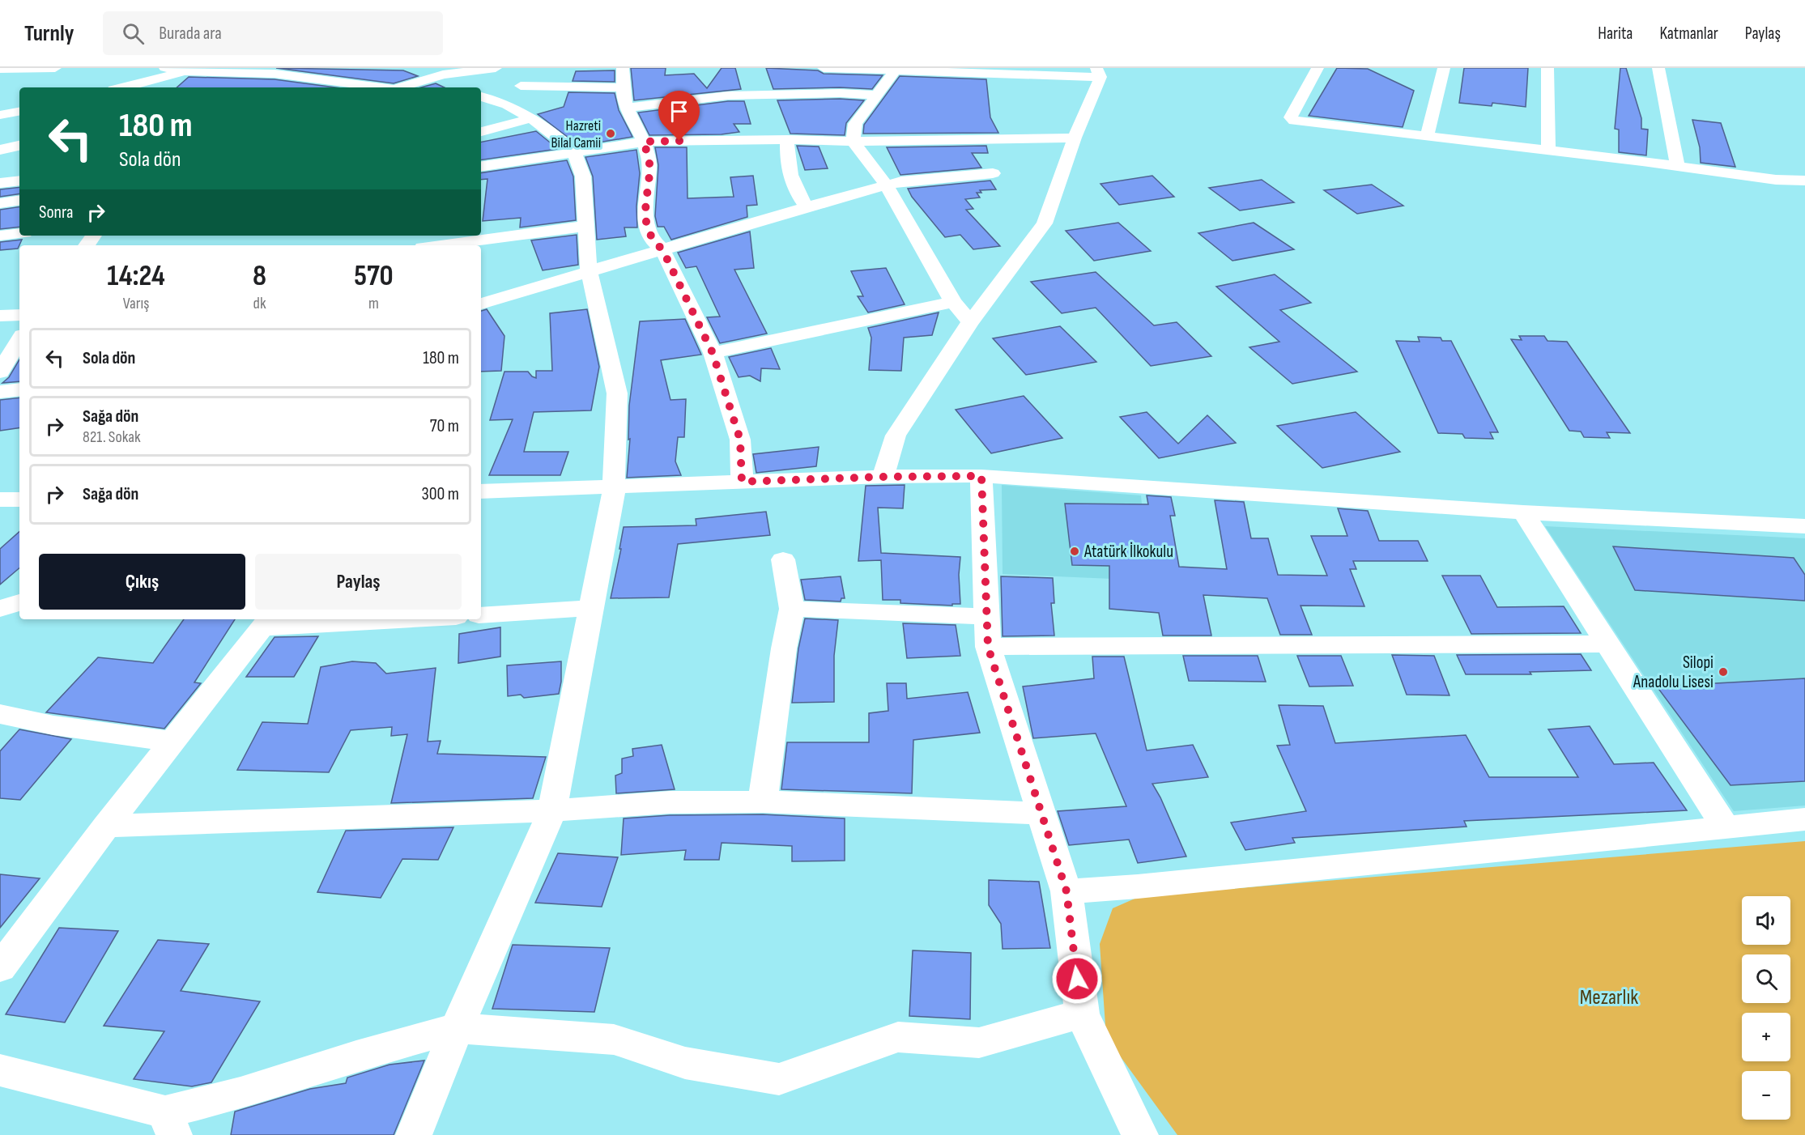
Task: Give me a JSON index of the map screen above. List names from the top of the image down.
{
  "parks": ["Mezarlık"],
  "places": ["Hazreti Bilal Camii", "Atatürk İlkokulu", "Silopi Anadolu Lisesi"],
  "page": {
    "header": "Turnly",
    "search": "Burada ara",
    "nav": ["Harita", "Katmanlar", "Paylaş"],
    "turn": ["180 m", "Sola dön"],
    "then": "Sonra",
    "eta": [
      "14:24",
      "Varış",
      "8",
      "dk",
      "570",
      "m"
    ],
    "list": [
      {
        "name": "Sola dön",
        "value": "180 m"
      },
      {
        "name": "Sağa dön",
        "note": "821. Sokak",
        "value": "70 m"
      },
      {
        "name": "Sağa dön",
        "value": "300 m"
      }
    ],
    "buttons": ["Çıkış", "Paylaş"],
    "map_buttons": ["+", "−"]
  }
}
